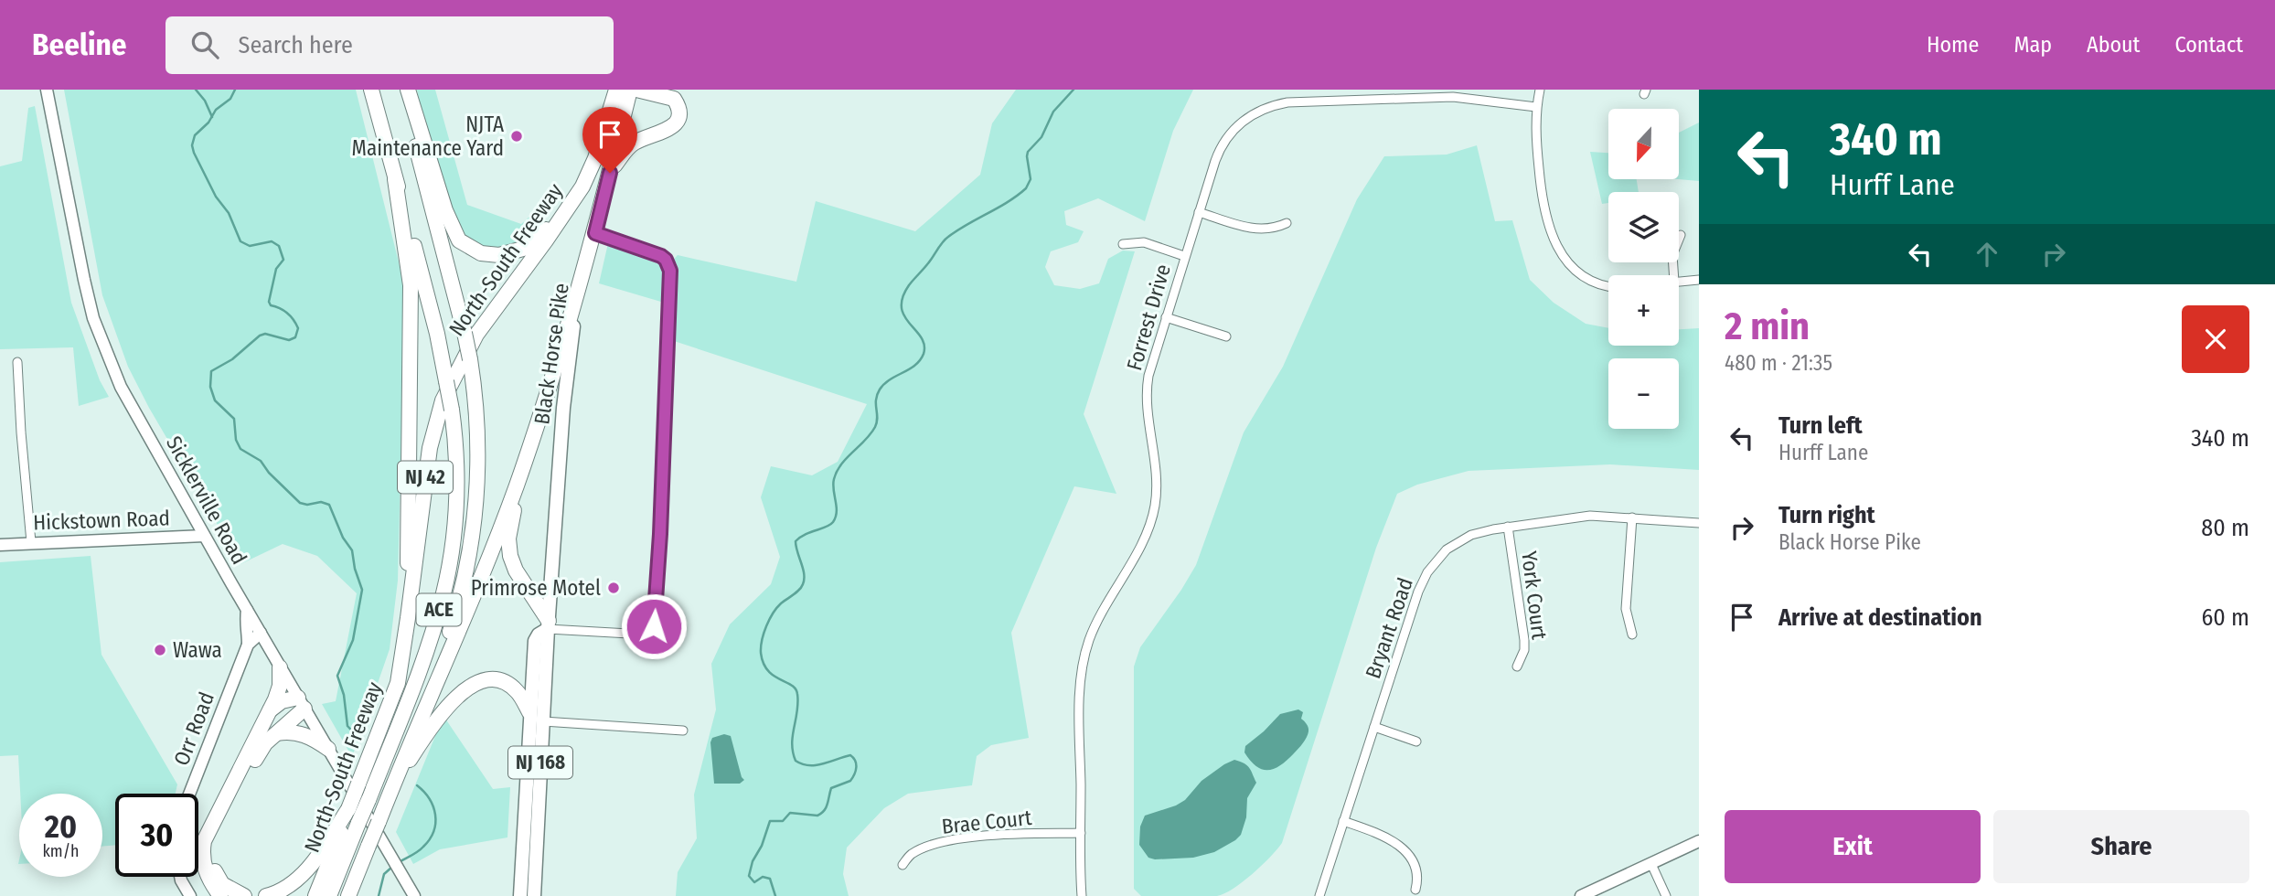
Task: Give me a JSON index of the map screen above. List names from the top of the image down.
{
  "streets": {
    "highway": [
      "North-South Freeway",
      "Black Horse Pike",
      "NJ 42",
      "ACE"
    ],
    "main road": [
      "Sicklerville Road",
      "Hickstown Road",
      "Orr Road",
      "NJ 168"
    ],
    "street": [
      "Forrest Drive",
      "York Court",
      "Bryant Road",
      "Brae Court"
    ]
  },
  "crossings": [
    ["Forrest Drive", "Brae Court"],
    ["Sicklerville Road", "Hickstown Road"],
    ["Sicklerville Road", "Orr Road"],
    ["York Court", "Bryant Road"]
  ],
  "places": ["NJTA Maintenance Yard", "Primrose Motel", "Wawa"],
  "north": "bottom",
  "page": {
    "header": "Beeline",
    "search": "Search here",
    "nav": [
      "Home",
      "Map",
      "About",
      "Contact"
    ],
    "turn": ["340 m", "Hurff Lane"],
    "map_buttons": ["+", "−"],
    "heading": ["2 min", "480 m · 21:35"],
    "list": [
      {
        "name": "Turn left",
        "note": "Hurff Lane",
        "value": "340 m"
      },
      {
        "name": "Turn right",
        "note": "Black Horse Pike",
        "value": "80 m"
      },
      {
        "name": "Arrive at destination",
        "value": "60 m"
      }
    ],
    "speed": "20 km/h",
    "limit": "30",
    "buttons": ["Exit", "Share"]
  }
}
